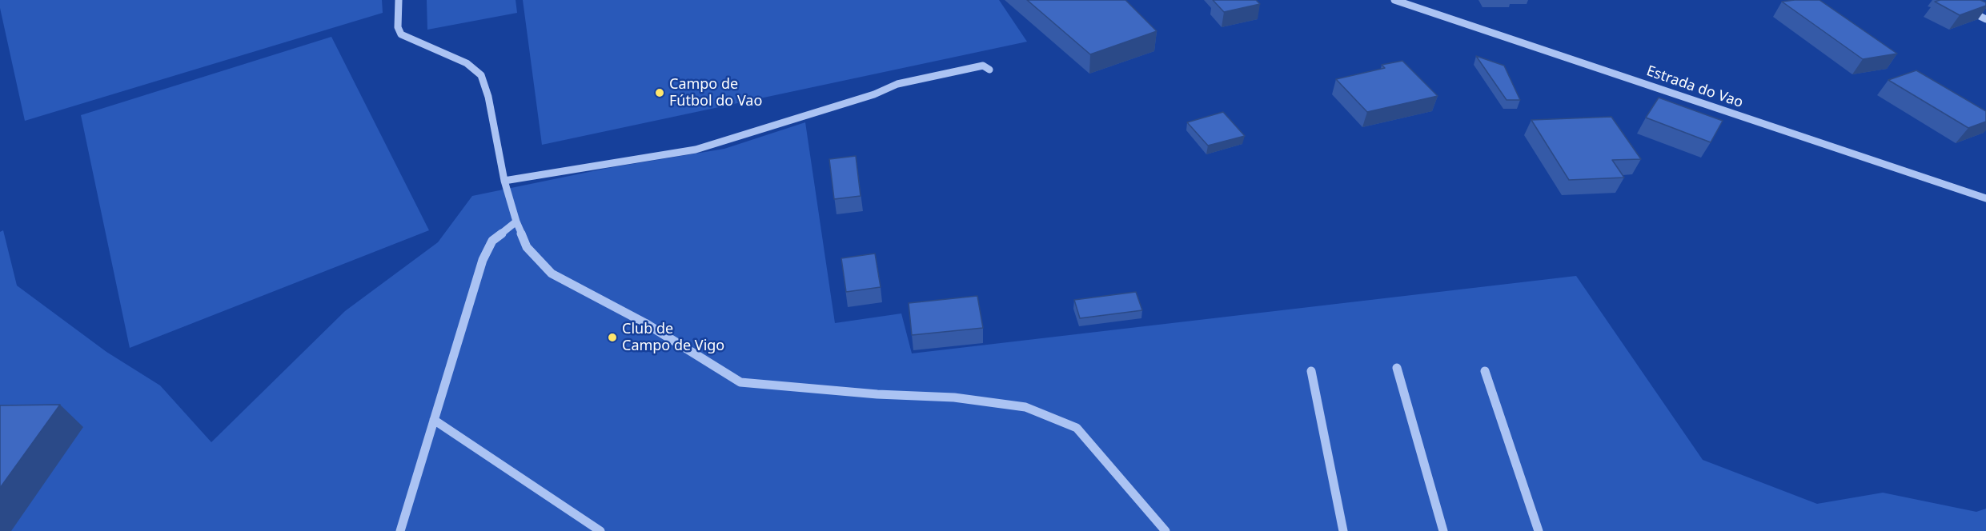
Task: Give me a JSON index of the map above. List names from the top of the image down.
{
  "streets": {
    "street": ["Estrada do Vao"]
  },
  "places": ["Campo de Fútbol do Vao", "Club de Campo de Vigo"]
}
